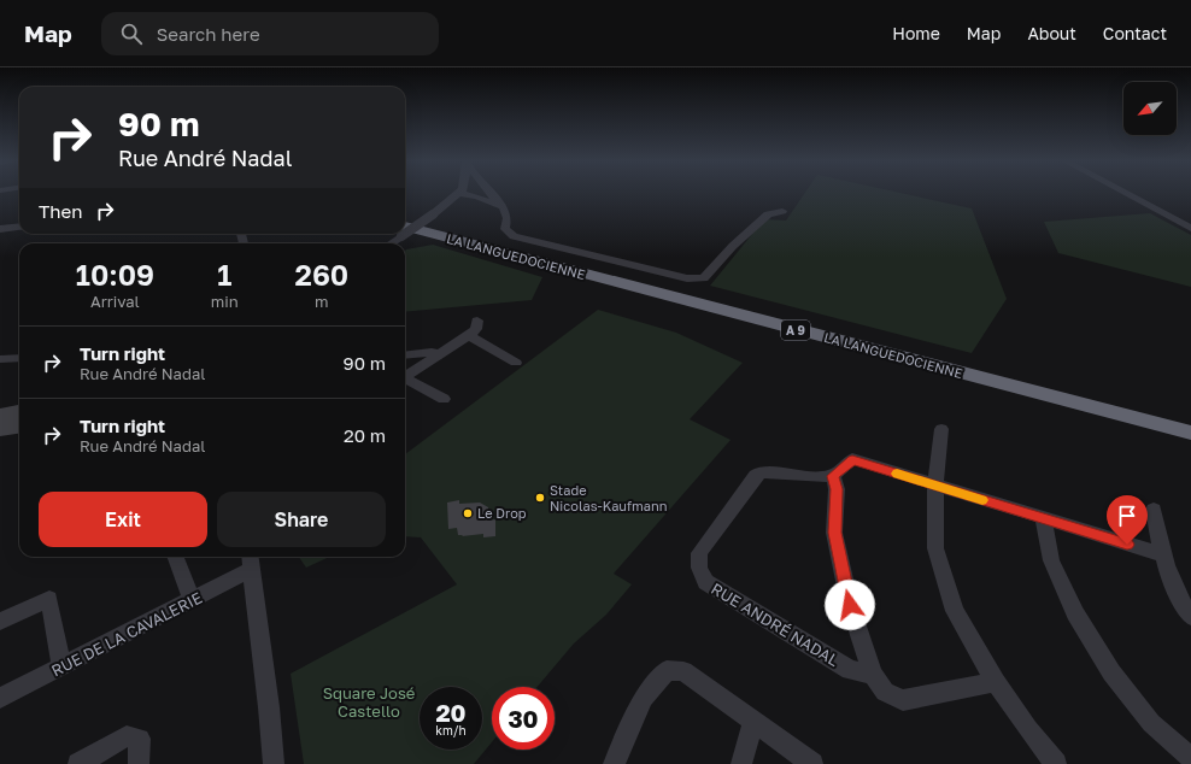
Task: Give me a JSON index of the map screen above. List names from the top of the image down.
{
  "streets": {
    "highway": ["LA LANGUEDOCIENNE", "A 9"],
    "street": ["RUE ANDRÉ NADAL", "RUE DE LA CAVALERIE"]
  },
  "parks": ["Square José Castello"],
  "places": ["Stade Nicolas-Kaufmann", "Le Drop"],
  "north": "bottom left",
  "page": {
    "header": "Map",
    "search": "Search here",
    "nav": [
      "Home",
      "Map",
      "About",
      "Contact"
    ],
    "turn": ["90 m", "Rue André Nadal"],
    "then": "Then",
    "eta": [
      "10:09",
      "Arrival",
      "1",
      "min",
      "260",
      "m"
    ],
    "list": [
      {
        "name": "Turn right",
        "note": "Rue André Nadal",
        "value": "90 m"
      },
      {
        "name": "Turn right",
        "note": "Rue André Nadal",
        "value": "20 m"
      }
    ],
    "buttons": ["Exit", "Share"],
    "speed": "20 km/h",
    "limit": "30"
  }
}
